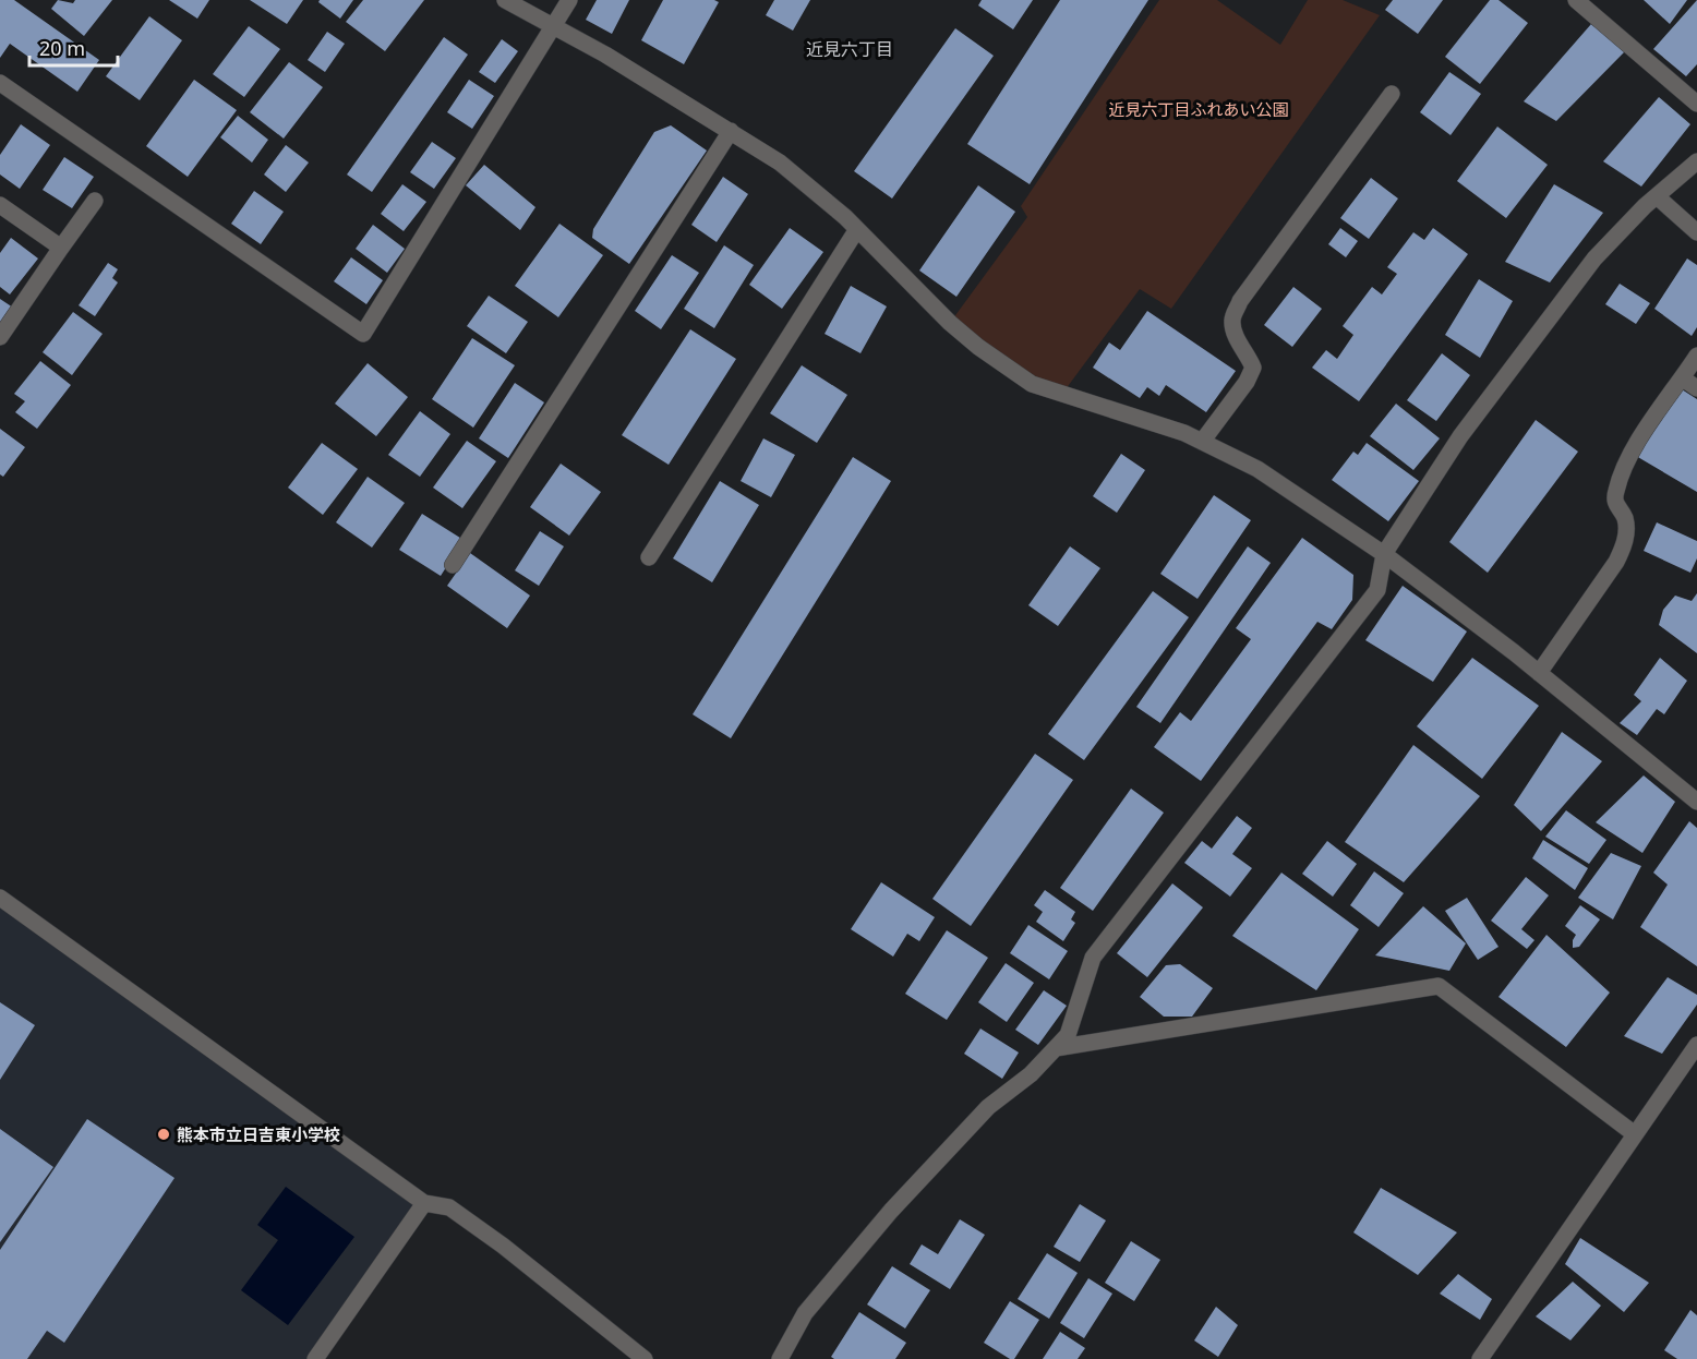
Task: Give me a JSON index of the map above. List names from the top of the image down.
{
  "districts": ["近見六丁目"],
  "parks": ["近見六丁目ふれあい公園"],
  "places": ["熊本市立日吉東小学校"],
  "scale_bar": "20 m"
}
